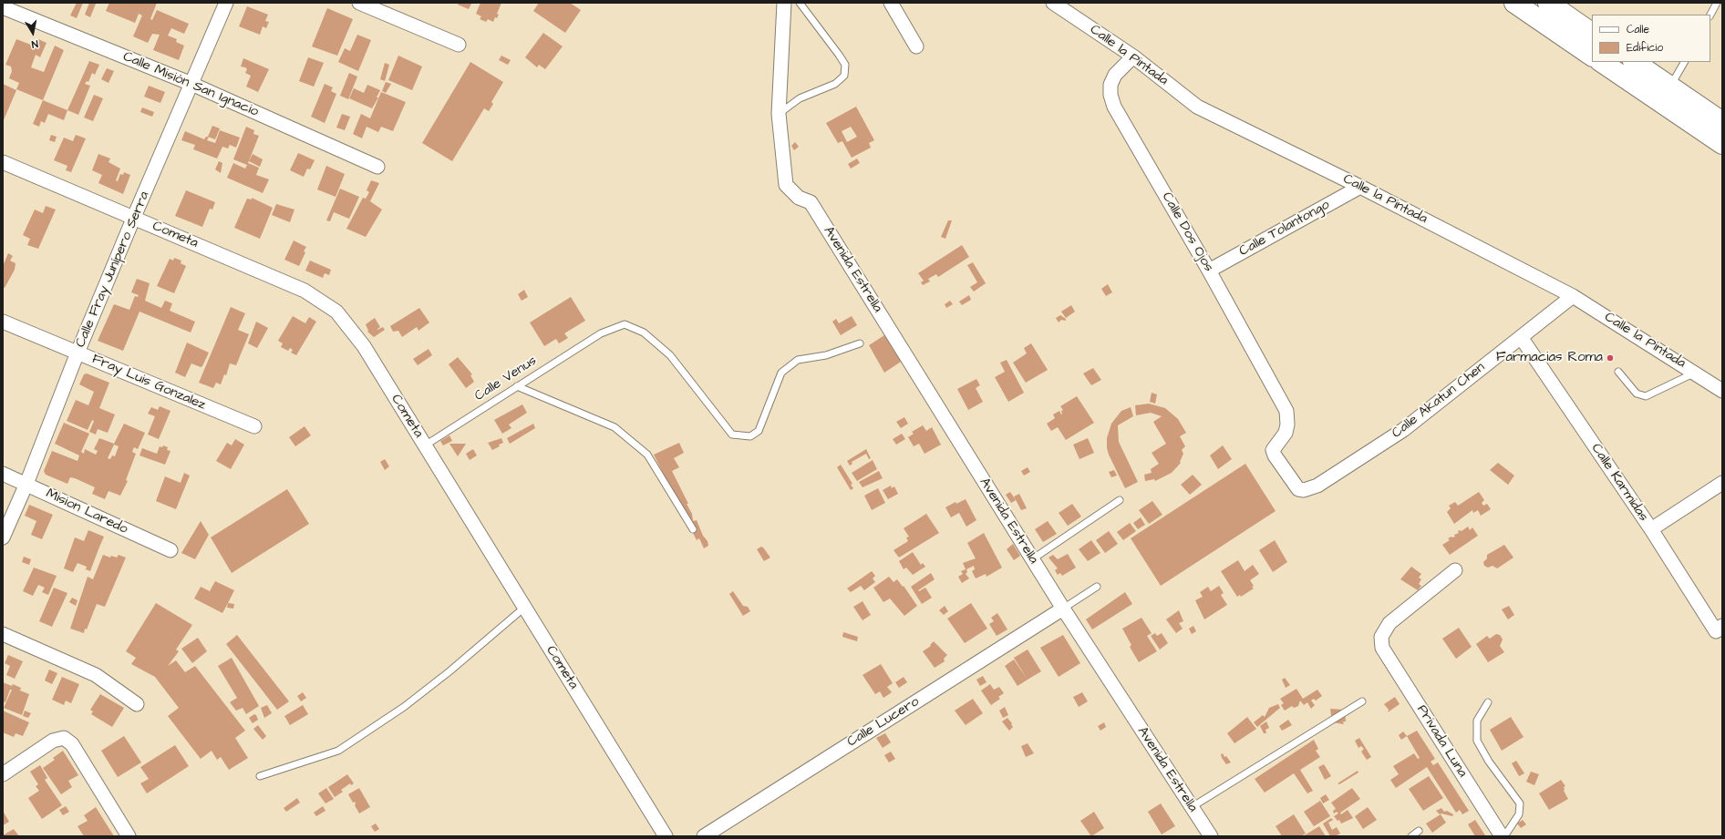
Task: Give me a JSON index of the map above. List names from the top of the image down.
{
  "streets": {
    "street": [
      "Calle la Pintada",
      "Calle Misión San Ignacio",
      "Calle Tolantongo",
      "Calle Dos Ojos",
      "Cometa",
      "Calle Fray Junípero Serra",
      "Avenida Estrella",
      "Fray Luis Gonzalez",
      "Calle Akatun Chen",
      "Calle Karmidas",
      "Mision Laredo",
      "Calle Lucero",
      "Privada Luna"
    ],
    "lane": ["Calle Venus"]
  },
  "crossings": [
    ["Calle la Pintada", "Calle Tolantongo"],
    ["Calle la Pintada", "Calle Dos Ojos"],
    ["Calle la Pintada", "Calle Akatun Chen"],
    ["Calle Misión San Ignacio", "Calle Fray Junípero Serra"],
    ["Calle Tolantongo", "Calle Dos Ojos"],
    ["Calle Dos Ojos", "Calle Akatun Chen"],
    ["Cometa", "Calle Fray Junípero Serra"],
    ["Cometa", "Calle Venus"],
    ["Calle Fray Junípero Serra", "Fray Luis Gonzalez"],
    ["Calle Fray Junípero Serra", "Mision Laredo"],
    ["Avenida Estrella", "Calle Lucero"],
    ["Calle Akatun Chen", "Calle Karmidas"]
  ],
  "places": ["Farmacias Roma"],
  "legend": ["Calle", "Edificio"],
  "north": "bottom"
}
